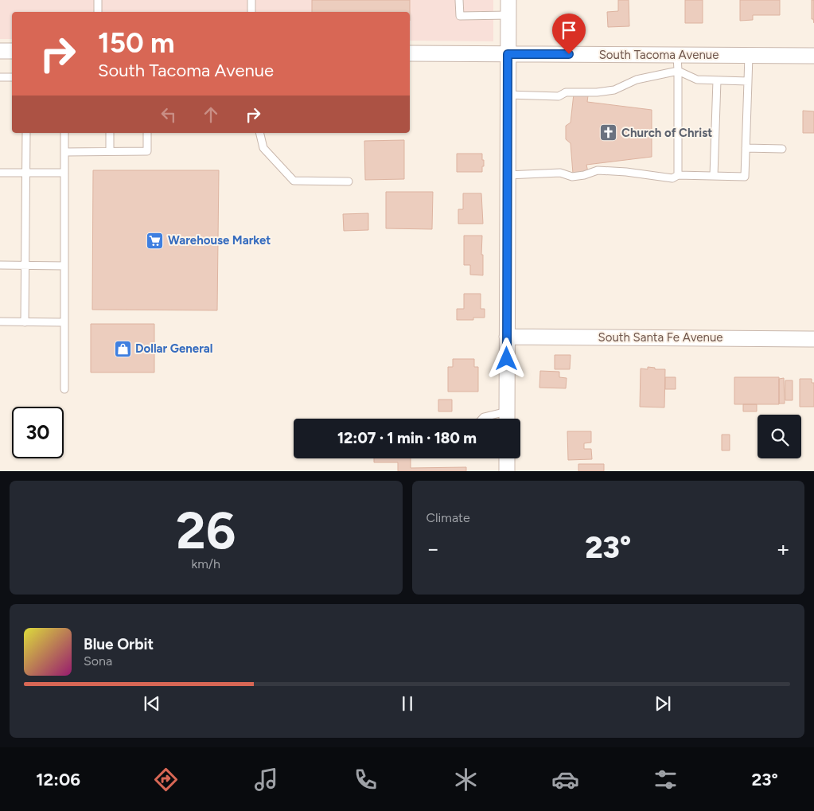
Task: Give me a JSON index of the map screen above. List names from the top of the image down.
{
  "streets": {
    "street": ["South Tacoma Avenue", "South Santa Fe Avenue"]
  },
  "places": {
    "church": ["Church of Christ"],
    "supermarket": ["Warehouse Market"],
    "shop": ["Dollar General"]
  },
  "page": {
    "turn": ["150 m", "South Tacoma Avenue"],
    "limit": "30",
    "trip": "12:07 · 1 min · 180 m",
    "tile": [
      ["26", "km/h"],
      "Climate"
    ],
    "heat": ["−", "23°", "+"],
    "song": ["Blue Orbit", "Sona"],
    "tabs": ["12:06", "23°"]
  }
}
